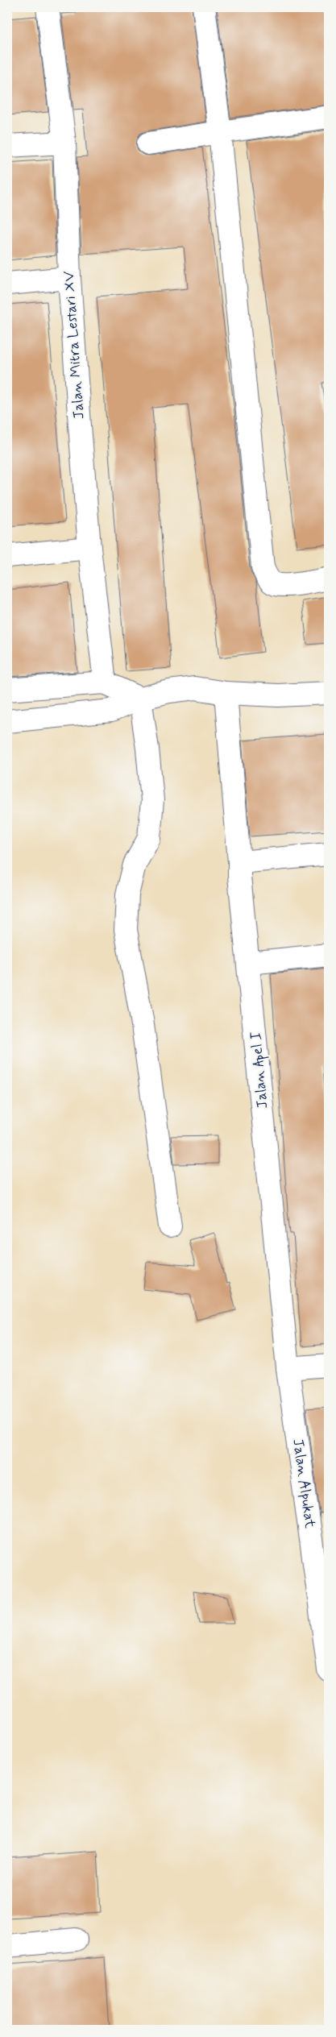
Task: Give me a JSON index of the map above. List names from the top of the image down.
{
  "streets": {
    "street": ["Jalan Mitra Lestari XV", "Jalan Apel I", "Jalan Alpukat"]
  },
  "crossings": [
    ["Jalan Apel I", "Jalan Alpukat"]
  ]
}
